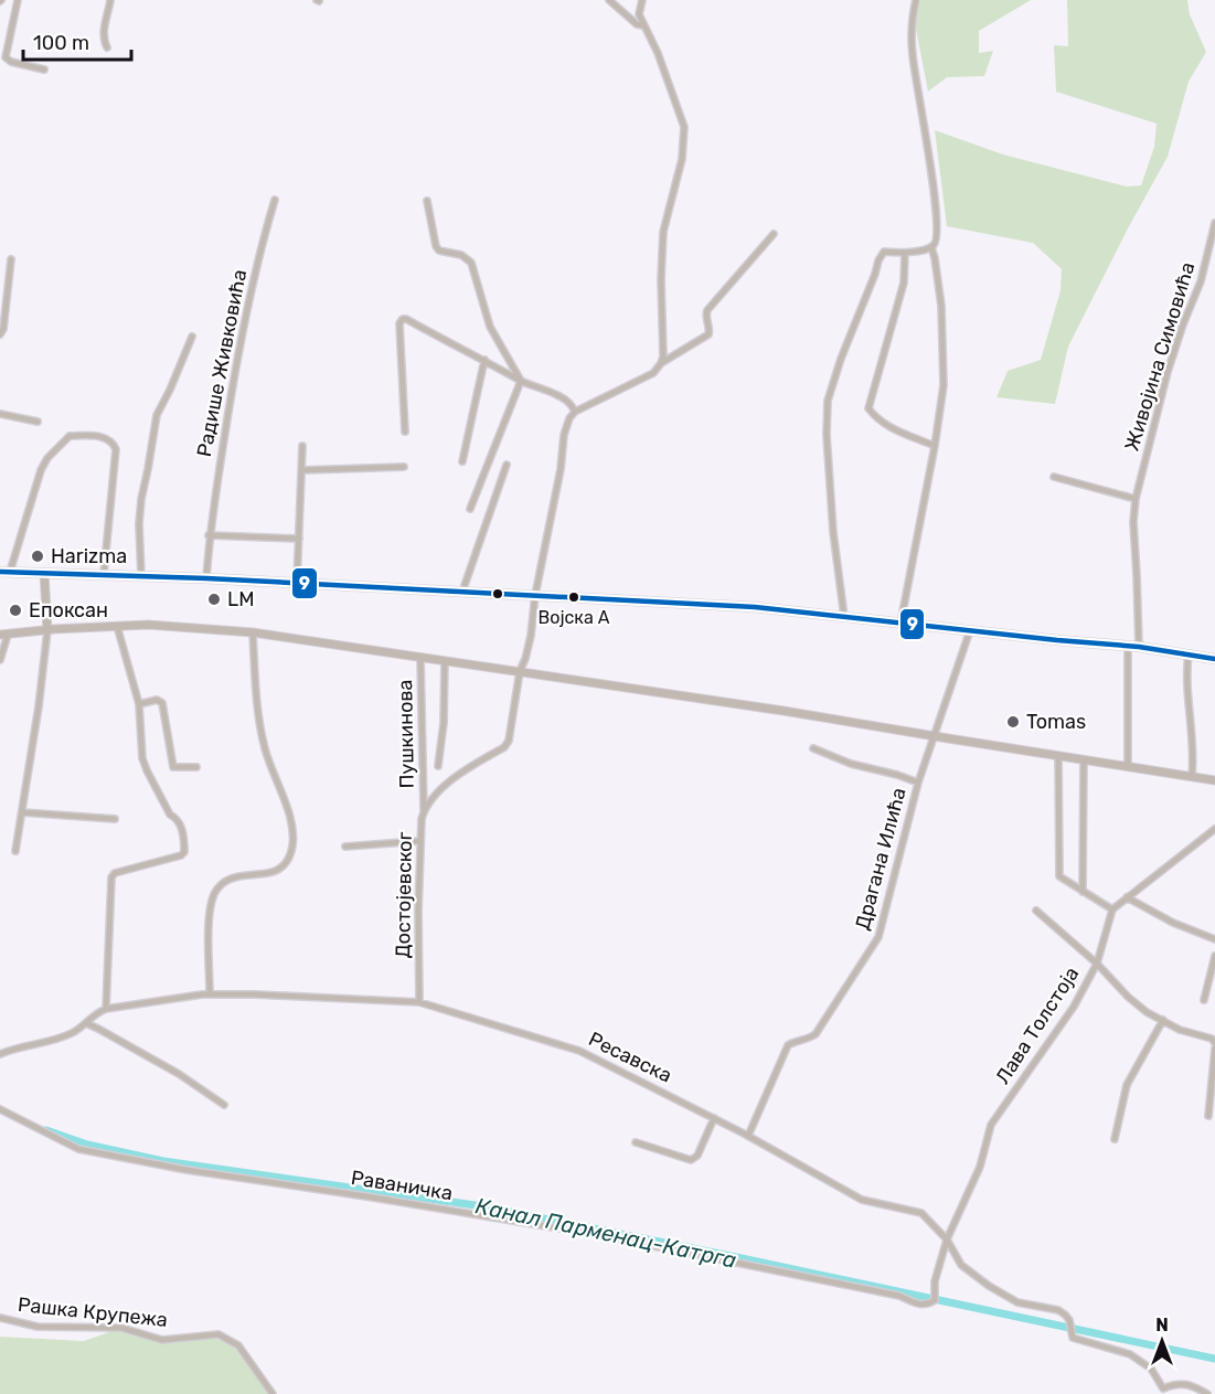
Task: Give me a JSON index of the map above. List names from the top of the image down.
{
  "streets": {
    "street": [
      "Живојина Симовића",
      "Радише Живковића",
      "Пушкинова",
      "Драгана Илића",
      "Достојевског",
      "Лава Толстоја",
      "Ресавска",
      "Раваничка",
      "Рашка Крупежа"
    ]
  },
  "crossings": [
    ["Пушкинова", "Достојевског"],
    ["Драгана Илића", "Ресавска"],
    ["Достојевског", "Ресавска"],
    ["Лава Толстоја", "Ресавска"],
    ["Лава Толстоја", "Раваничка"],
    ["Ресавска", "Раваничка"]
  ],
  "water": ["Канал Парменац-Катрга"],
  "places": [
    "Harizma",
    "Војска А",
    "LM",
    "Епоксан",
    "Tomas"
  ],
  "lines": ["transit line 9"],
  "scale_bar": "100 m",
  "north": "top"
}
